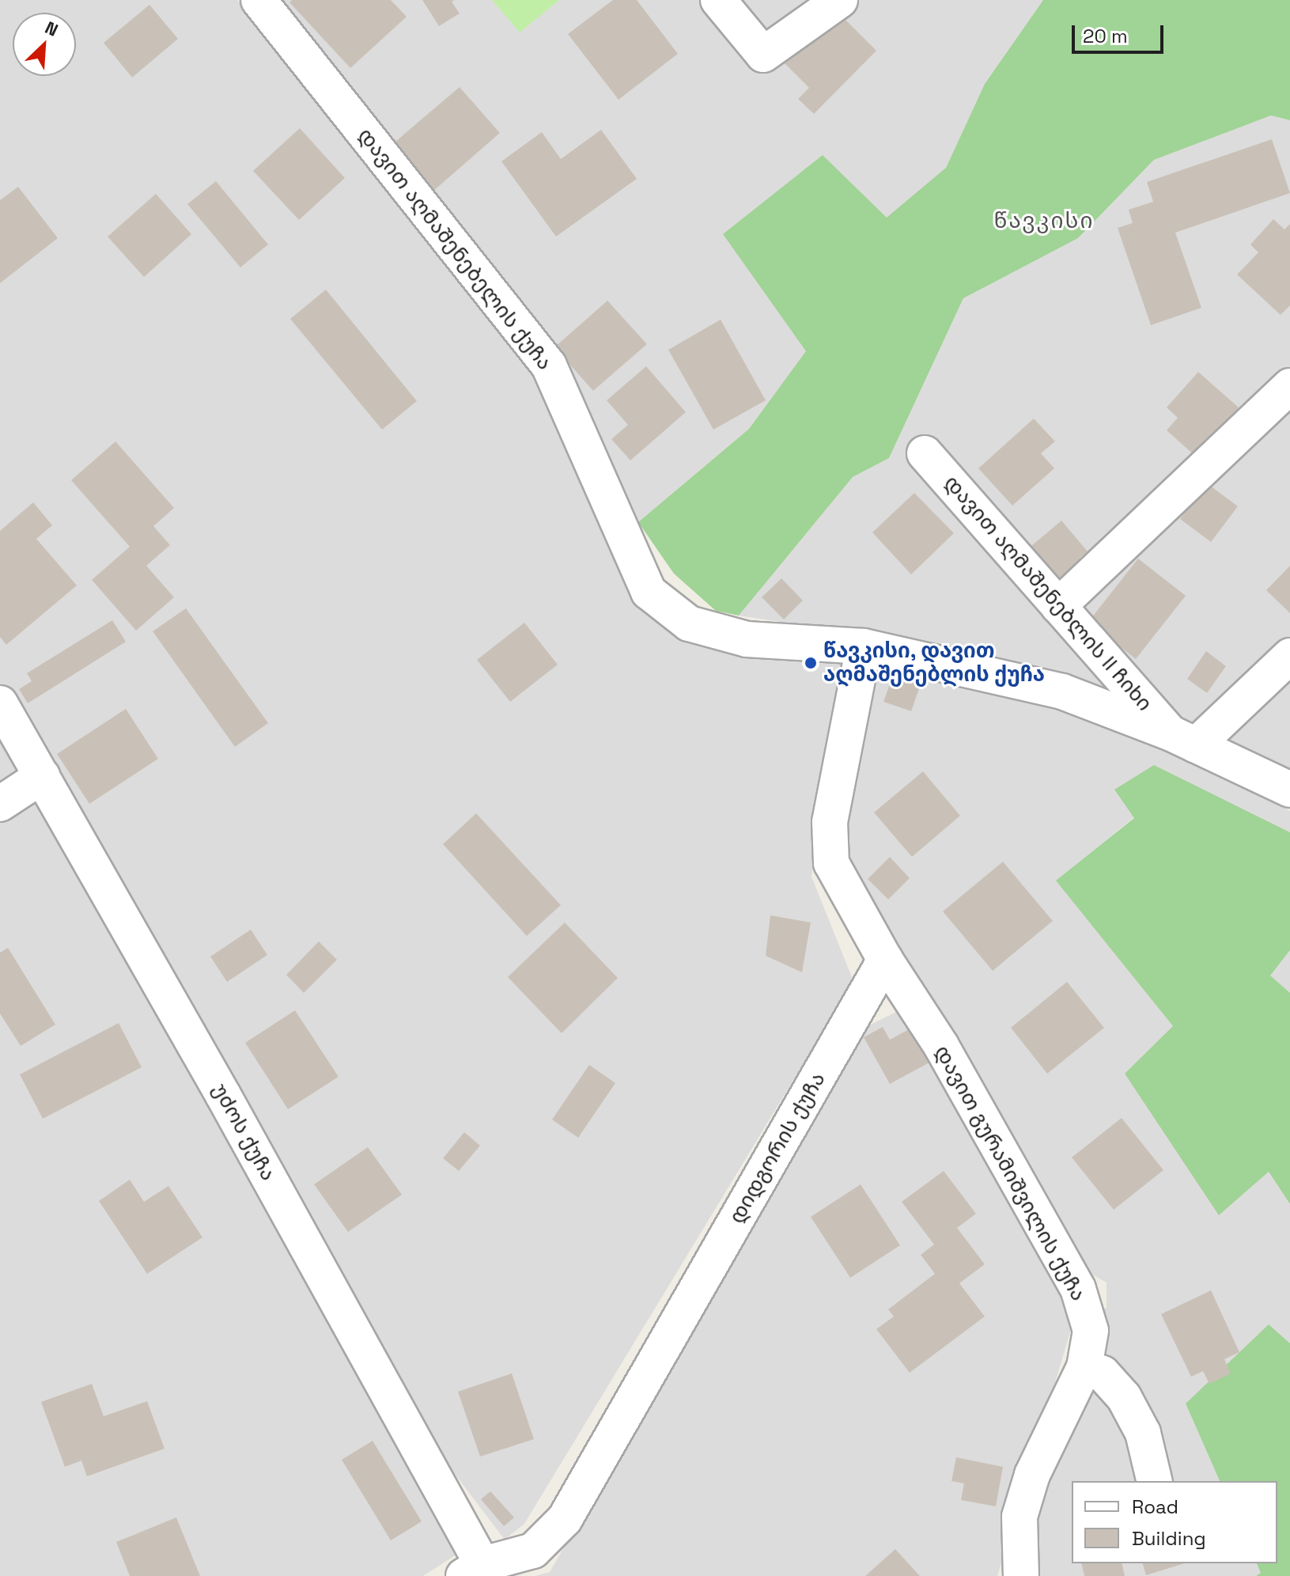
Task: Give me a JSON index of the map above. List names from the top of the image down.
{
  "streets": {
    "street": [
      "დავით აღმაშენებელის ქუჩა",
      "დავით აღმაშენებლის II ჩიხი",
      "უძოს ქუჩა",
      "დიდგორის ქუჩა",
      "დავით გურამიშვილის ქუჩა"
    ]
  },
  "crossings": [
    ["დავით აღმაშენებელის ქუჩა", "დავით აღმაშენებლის II ჩიხი"],
    ["უძოს ქუჩა", "დიდგორის ქუჩა"],
    ["დიდგორის ქუჩა", "დავით გურამიშვილის ქუჩა"]
  ],
  "districts": ["წავკისი"],
  "places": ["წავკისი, დავით აღმაშენებლის ქუჩა"],
  "legend": ["Road", "Building"],
  "scale_bar": "20 m",
  "north": "top right"
}
